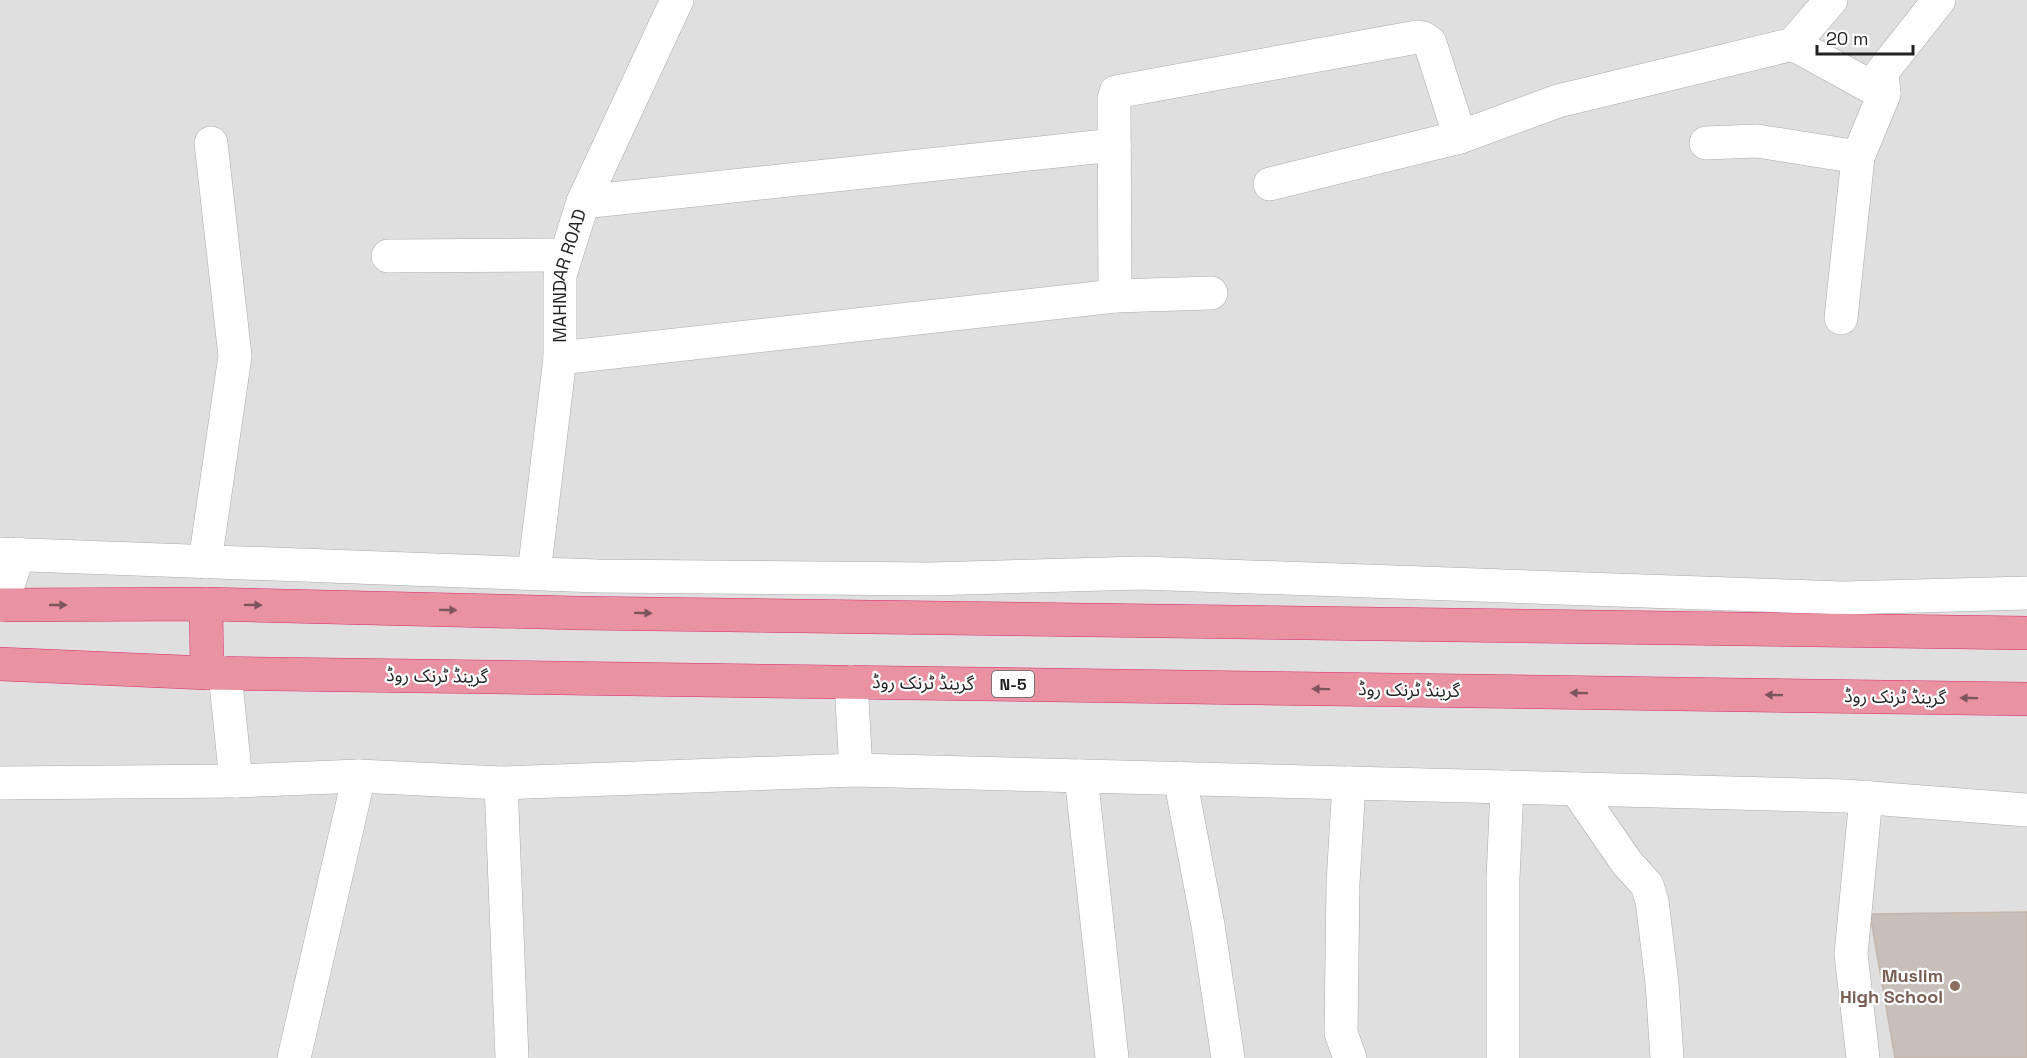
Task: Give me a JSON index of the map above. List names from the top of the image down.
{
  "streets": {
    "highway": ["گرینڈ ٹرنک روڈ", "N-5"],
    "street": ["MAHNDAR ROAD"]
  },
  "places": ["Muslim High School"],
  "scale_bar": "20 m"
}
